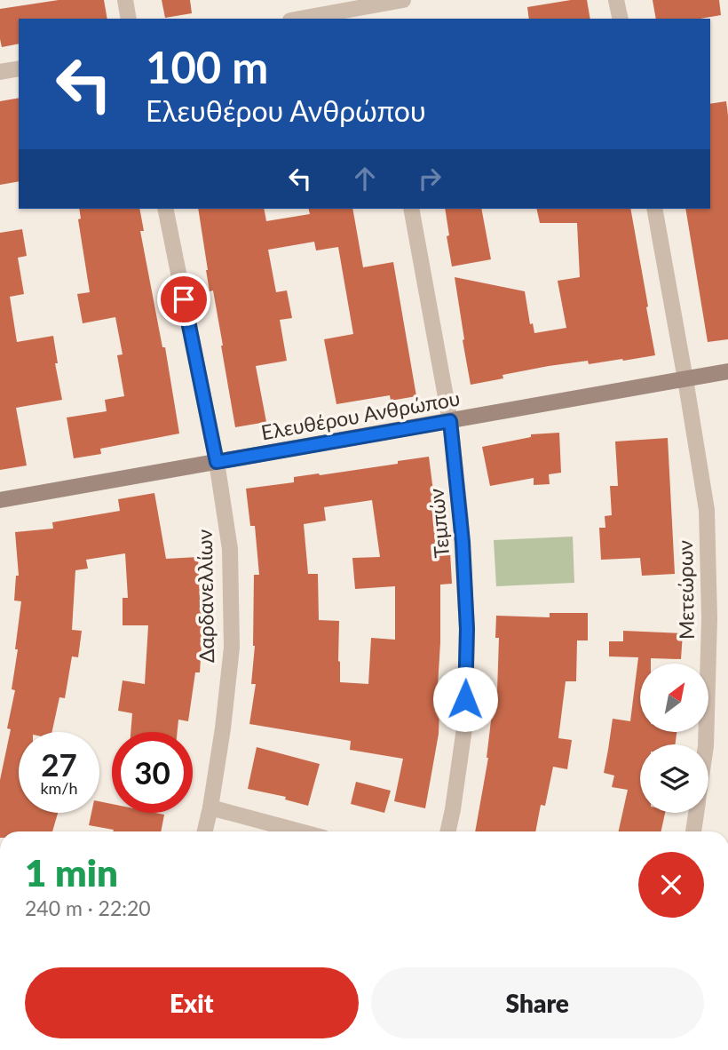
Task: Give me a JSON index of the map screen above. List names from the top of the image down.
{
  "streets": {
    "street": [
      "Ελευθέρου Ανθρώπου",
      "Τεμπών",
      "Μετεώρων",
      "Δαρδανελλίων"
    ]
  },
  "crossings": [
    ["Ελευθέρου Ανθρώπου", "Τεμπών"],
    ["Ελευθέρου Ανθρώπου", "Μετεώρων"],
    ["Ελευθέρου Ανθρώπου", "Δαρδανελλίων"]
  ],
  "north": "top right",
  "page": {
    "turn": ["100 m", "Ελευθέρου Ανθρώπου"],
    "speed": "27 km/h",
    "limit": "30",
    "heading": ["1 min", "240 m · 22:20"],
    "buttons": ["Exit", "Share"]
  }
}
